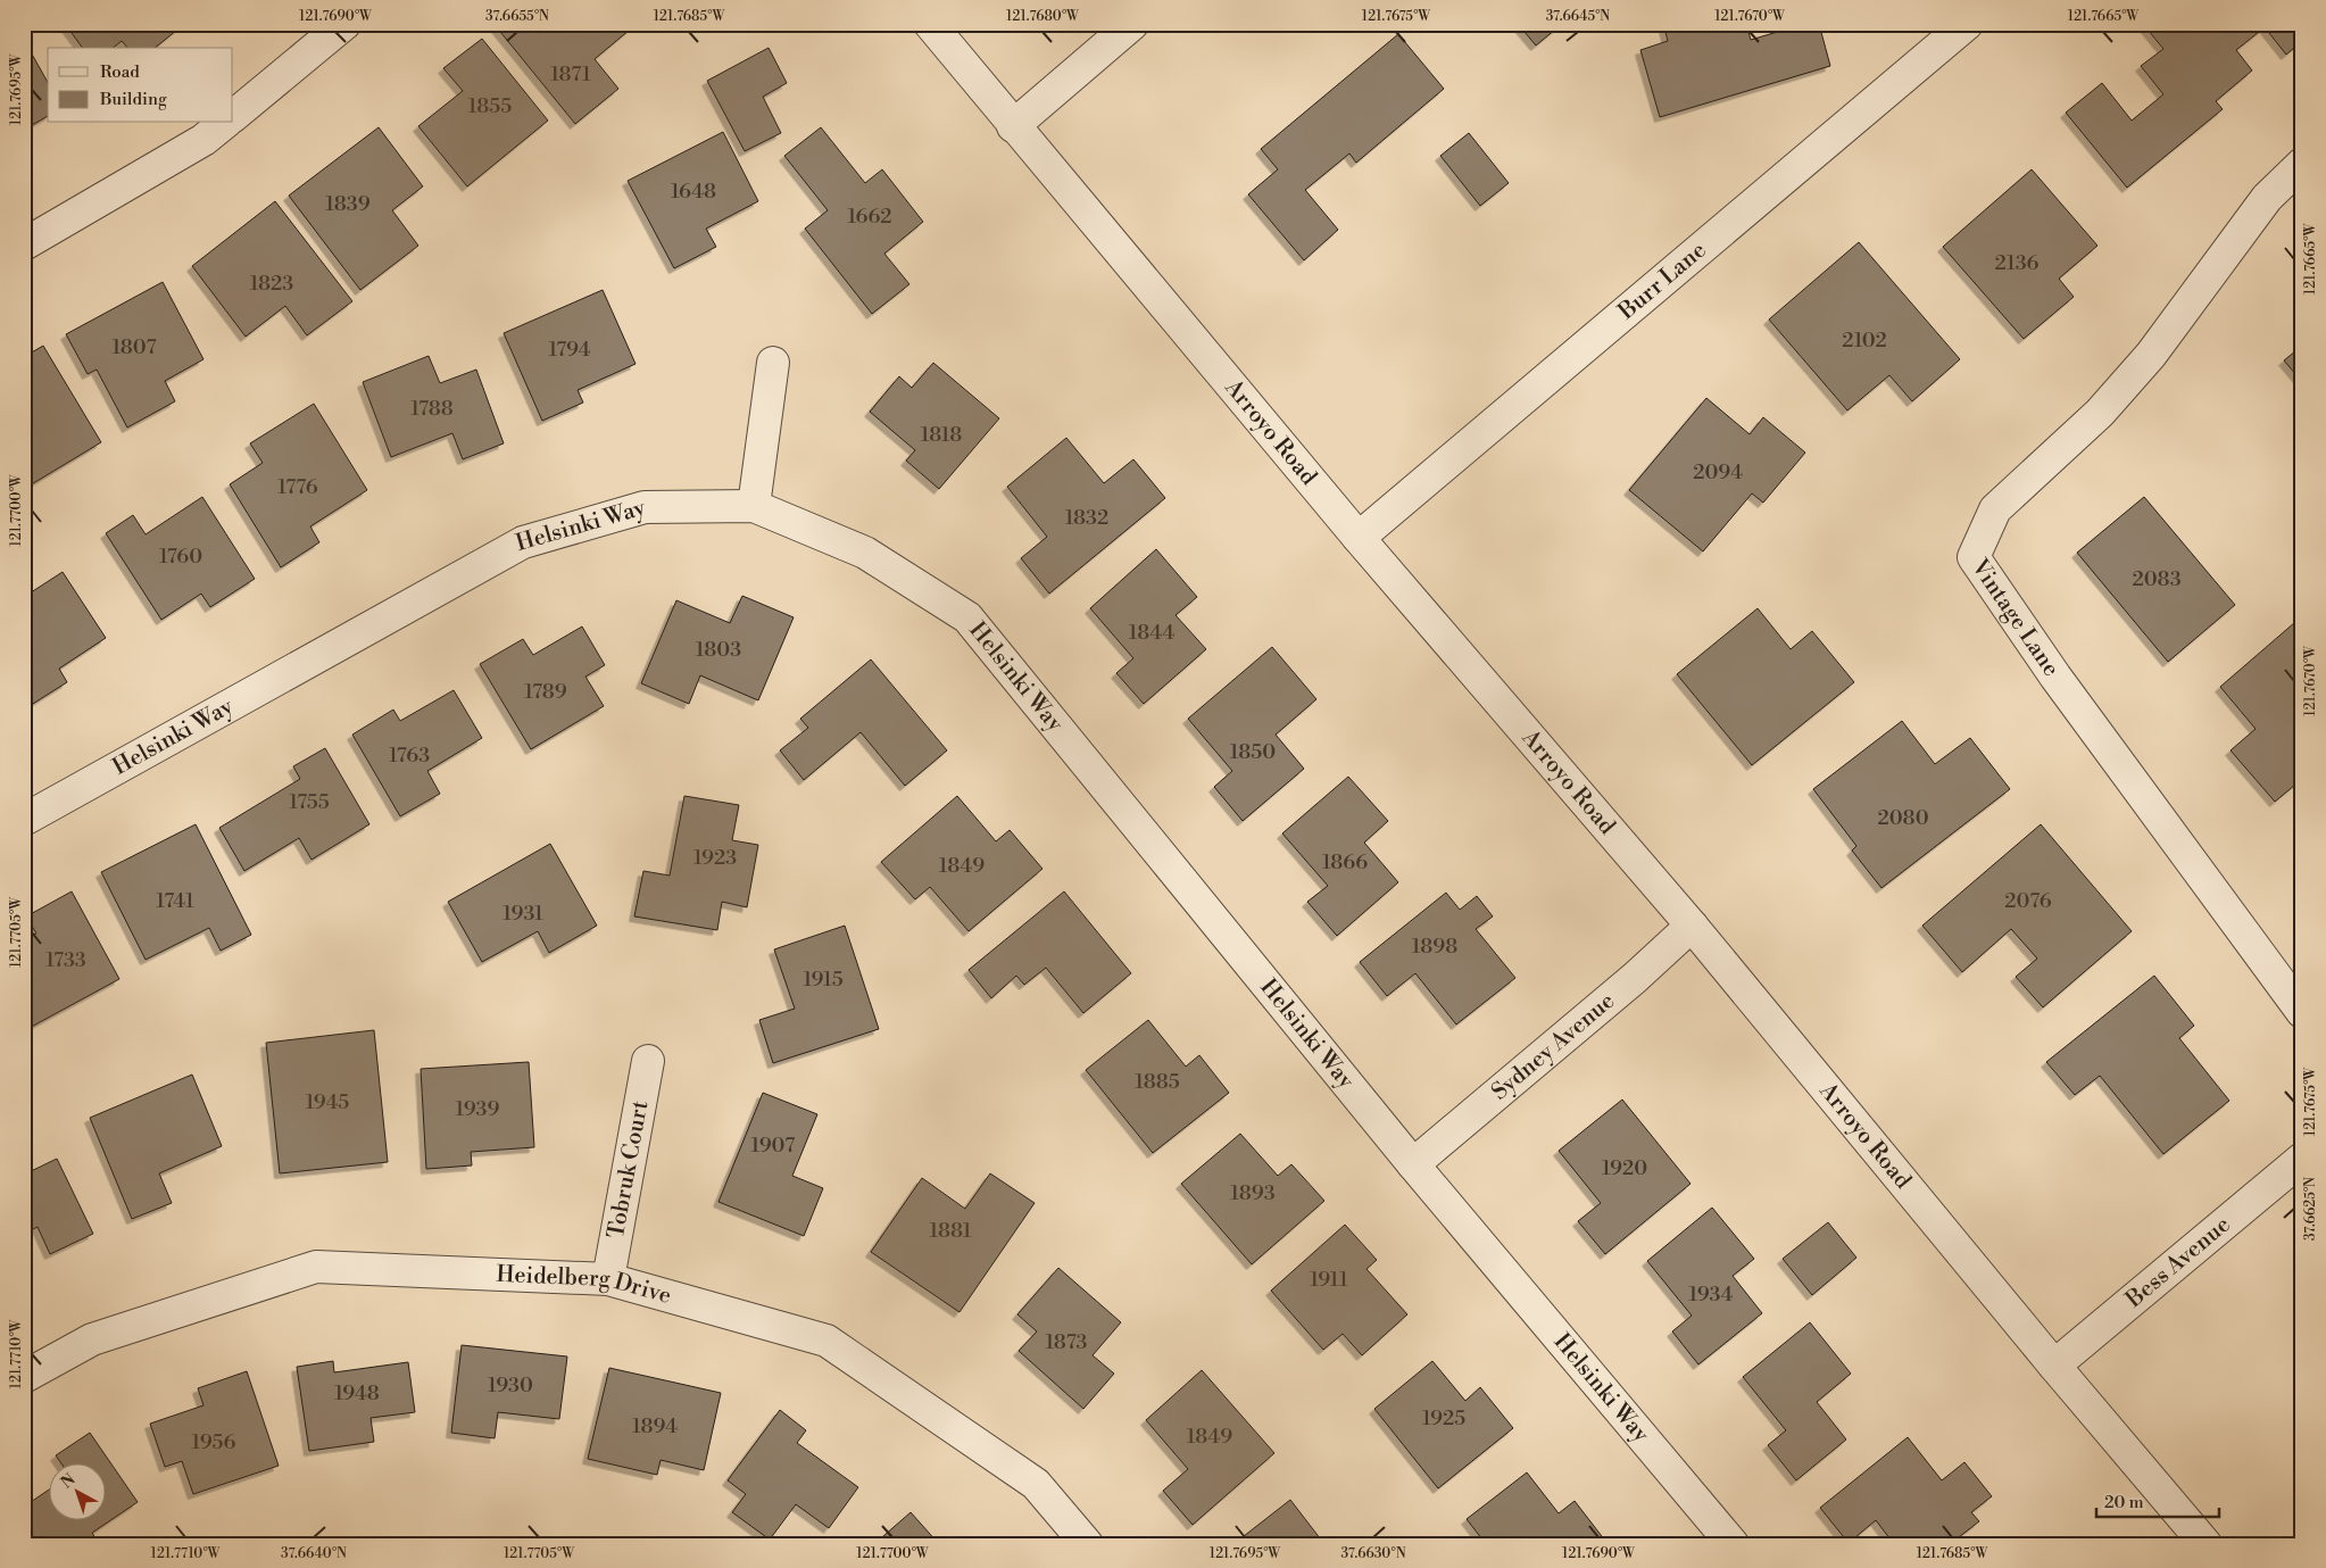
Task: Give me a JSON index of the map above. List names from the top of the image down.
{
  "streets": {
    "street": [
      "Burr Lane",
      "Arroyo Road",
      "Helsinki Way",
      "Vintage Lane",
      "Sydney Avenue",
      "Tobruk Court",
      "Bess Avenue",
      "Heidelberg Drive"
    ]
  },
  "crossings": [
    ["Burr Lane", "Arroyo Road"],
    ["Arroyo Road", "Sydney Avenue"],
    ["Arroyo Road", "Bess Avenue"],
    ["Helsinki Way", "Sydney Avenue"],
    ["Tobruk Court", "Heidelberg Drive"]
  ],
  "house_numbers": [
    "1871",
    "1855",
    "1648",
    "1839",
    "1662",
    "2136",
    "1823",
    "2102",
    "1807",
    "1794",
    "1788",
    "1818",
    "2094",
    "1776",
    "1832",
    "1760",
    "2083",
    "1844",
    "1803",
    "1789",
    "1850",
    "1763",
    "1755",
    "2080",
    "1923",
    "1866",
    "1849",
    "1741",
    "2076",
    "1931",
    "1898",
    "1733",
    "1915",
    "1885",
    "1945",
    "1939",
    "1907",
    "1920",
    "1893",
    "1881",
    "1911",
    "1934",
    "1873",
    "1930",
    "1948",
    "1925",
    "1894",
    "1849",
    "1956"
  ],
  "legend": ["Road", "Building"],
  "scale_bar": "20 m",
  "north": "top left",
  "coordinates": [
    "121.7690°W",
    "37.6655°N",
    "121.7685°W",
    "121.7680°W",
    "121.7675°W",
    "37.6645°N",
    "121.7670°W",
    "121.7665°W",
    "121.7695°W",
    "121.7700°W",
    "121.7705°W",
    "37.6625°N",
    "121.7710°W",
    "37.6640°N",
    "37.6630°N"
  ]
}
